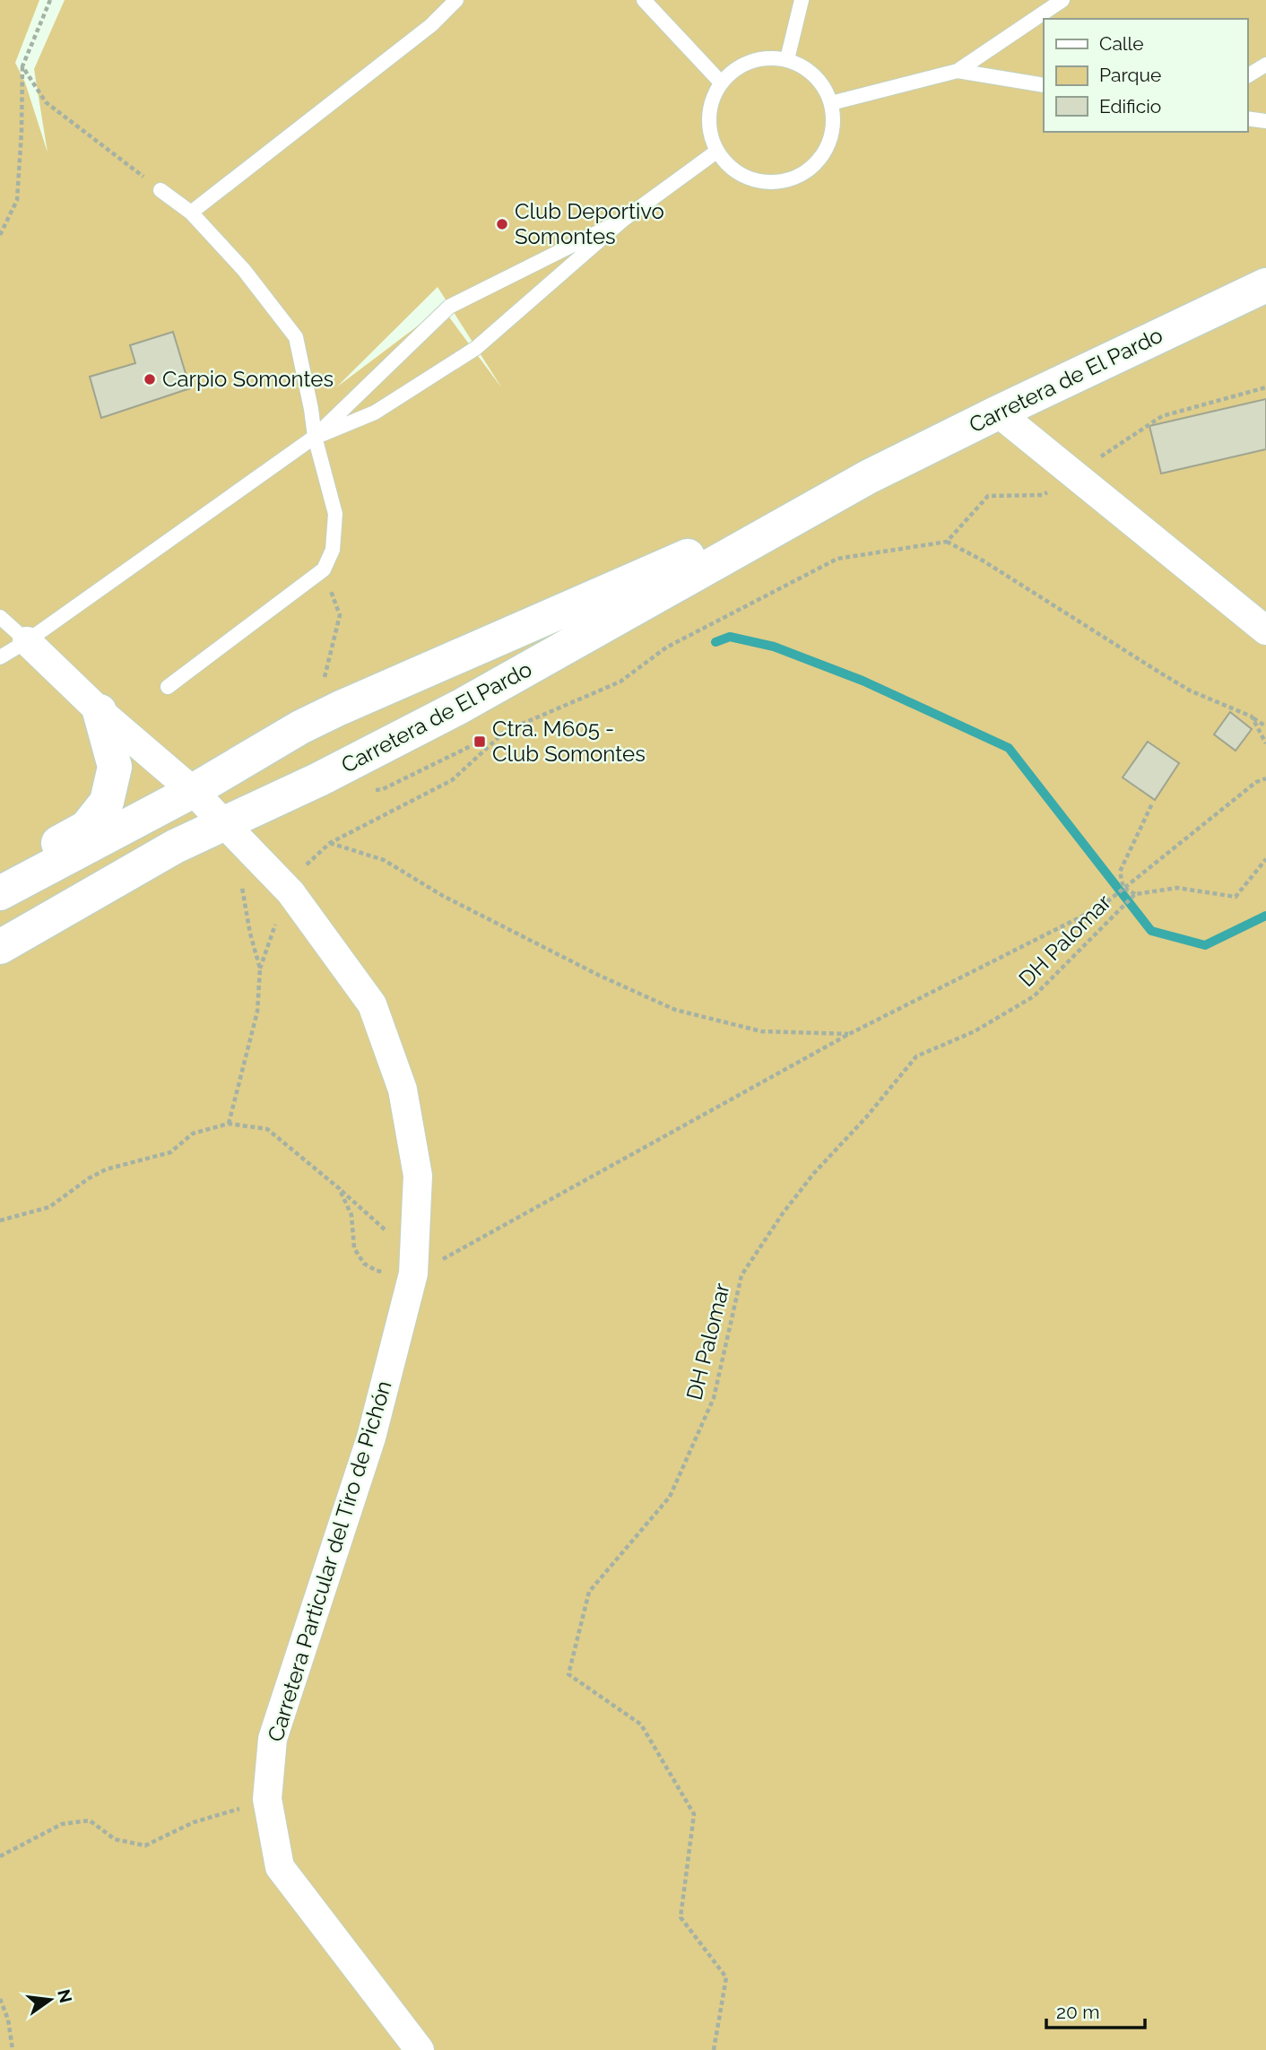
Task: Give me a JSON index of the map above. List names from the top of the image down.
{
  "streets": {
    "street": ["Carretera de El Pardo", "Carretera Particular del Tiro de Pichón"],
    "path": ["DH Palomar"]
  },
  "crossings": [
    ["Carretera de El Pardo", "Carretera Particular del Tiro de Pichón"]
  ],
  "places": {
    "other": ["Club Deportivo Somontes", "Carpio Somontes"],
    "transit": ["Ctra. M605 - Club Somontes"]
  },
  "legend": ["Calle", "Parque", "Edificio"],
  "scale_bar": "20 m",
  "north": "right"
}
